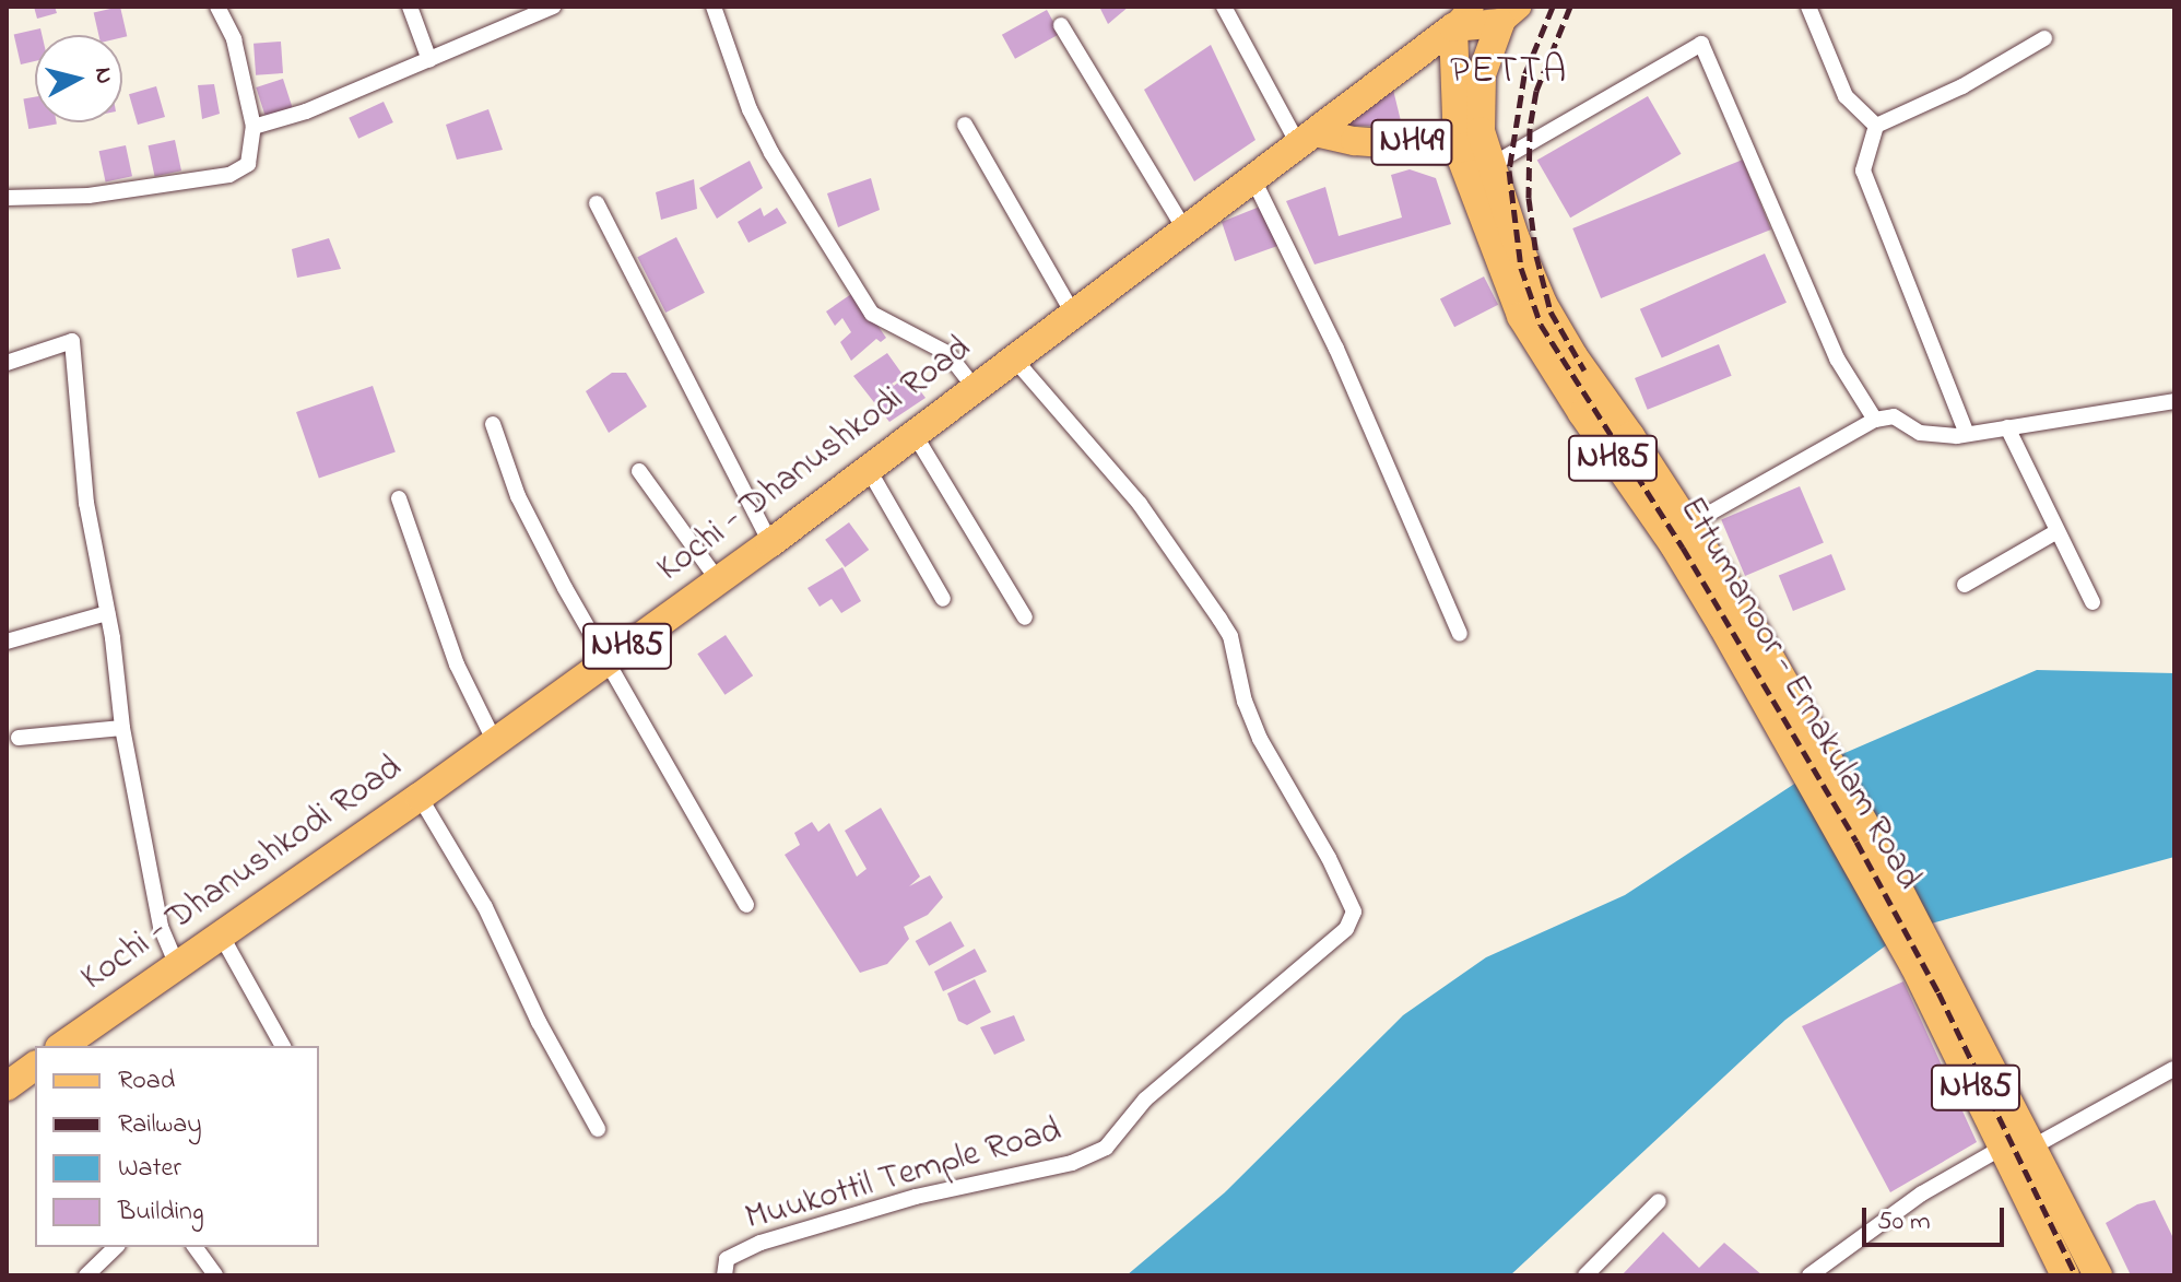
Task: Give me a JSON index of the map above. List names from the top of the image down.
{
  "streets": {
    "highway": [
      "NH49",
      "NH85",
      "Kochi - Dhanushkodi Road",
      "Ettumanoor - Ernakulam Road"
    ],
    "street": ["Muukottil Temple Road"]
  },
  "crossings": [
    ["NH49", "Kochi - Dhanushkodi Road"],
    ["NH49", "Ettumanoor - Ernakulam Road"],
    ["Kochi - Dhanushkodi Road", "Ettumanoor - Ernakulam Road"],
    ["Kochi - Dhanushkodi Road", "Muukottil Temple Road"]
  ],
  "districts": ["PETTA"],
  "legend": [
    "Road",
    "Railway",
    "Water",
    "Building"
  ],
  "scale_bar": "50 m",
  "north": "right"
}
